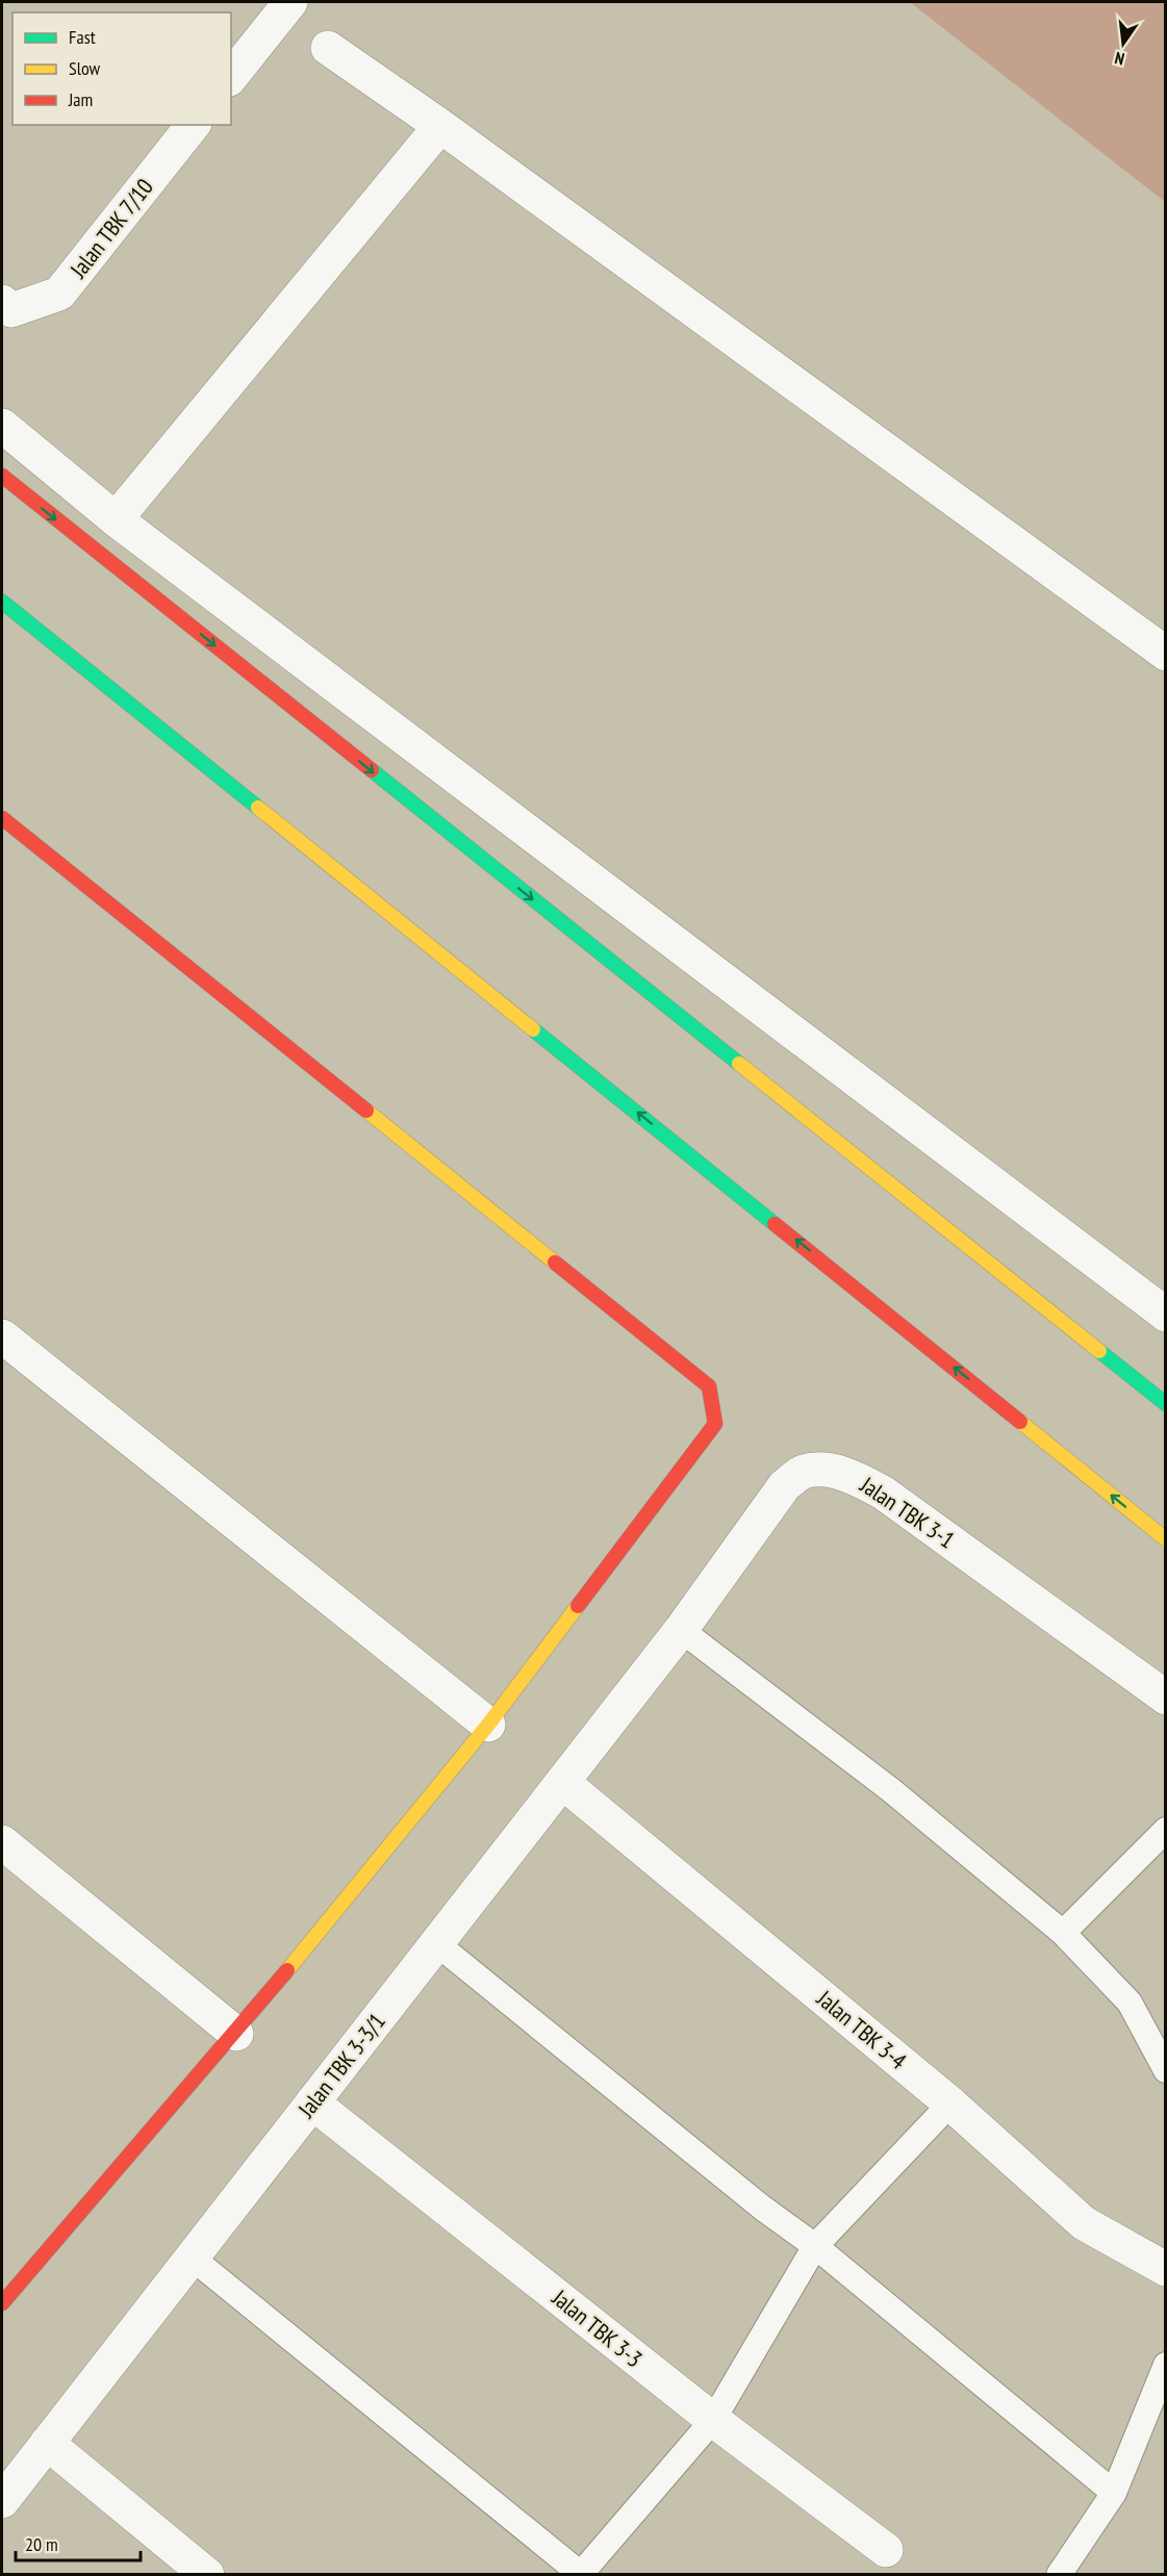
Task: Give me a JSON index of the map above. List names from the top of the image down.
{
  "streets": {
    "street": [
      "Jalan TBK 7/10",
      "Jalan TBK 3-1",
      "Jalan TBK 3-4",
      "Jalan TBK 3-3/1",
      "Jalan TBK 3-3"
    ]
  },
  "crossings": [
    ["Jalan TBK 3-1", "Jalan TBK 3-3/1"],
    ["Jalan TBK 3-4", "Jalan TBK 3-3/1"],
    ["Jalan TBK 3-3/1", "Jalan TBK 3-3"]
  ],
  "legend": ["Fast", "Slow", "Jam"],
  "scale_bar": "20 m",
  "north": "bottom"
}
